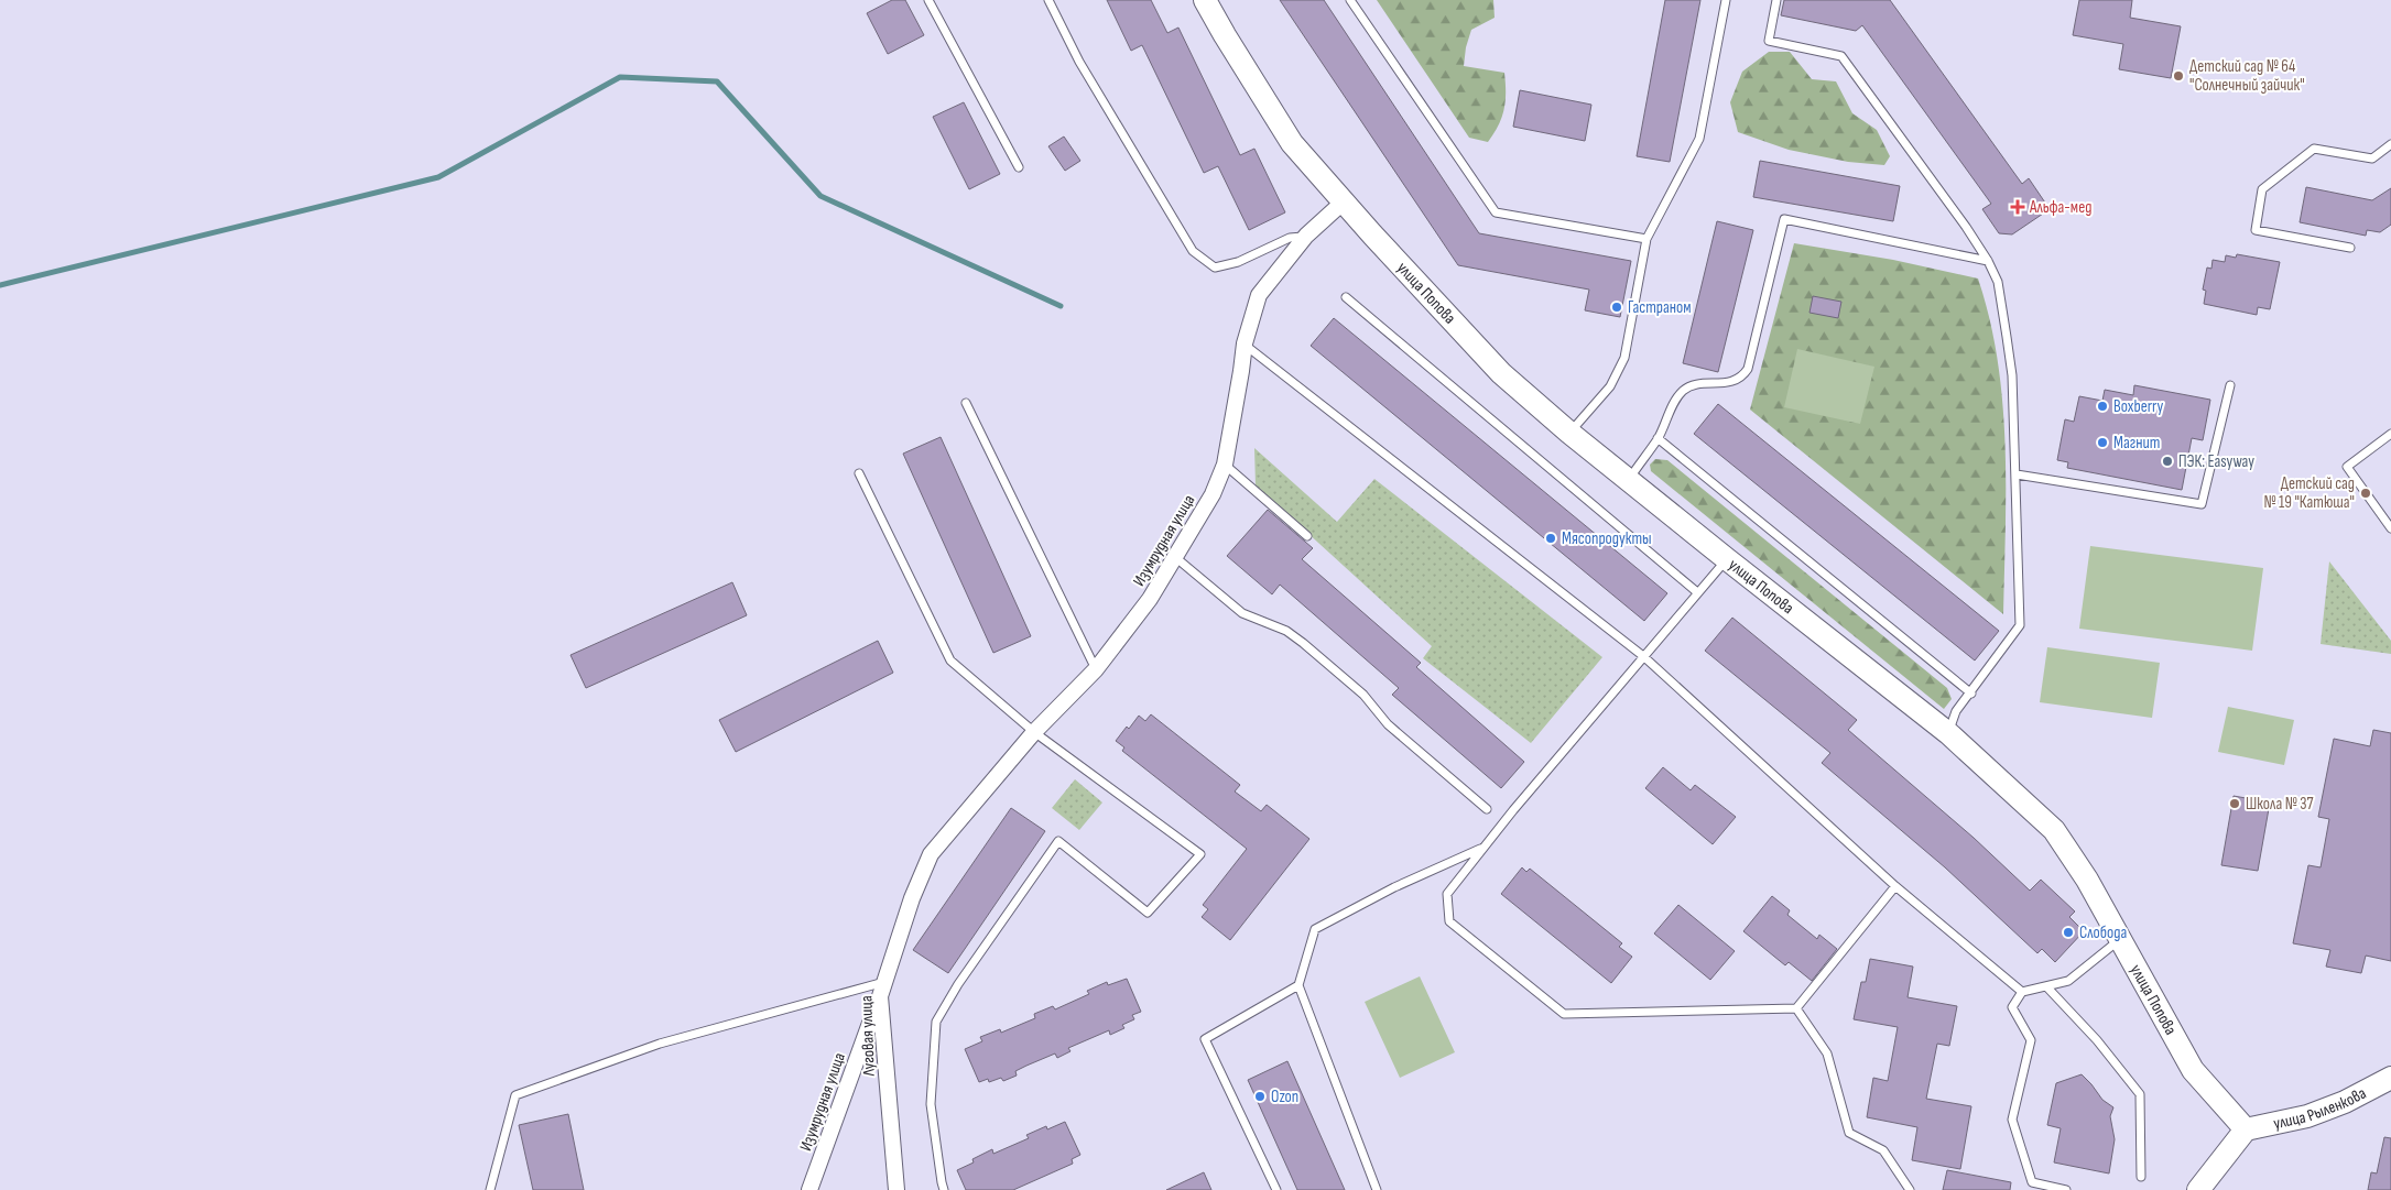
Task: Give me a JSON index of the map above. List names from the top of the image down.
{
  "streets": {
    "street": [
      "улица Попова",
      "Изумрудная улица",
      "Луговая улица",
      "улица Рыленкова"
    ]
  },
  "crossings": [
    ["улица Попова", "Изумрудная улица"],
    ["улица Попова", "улица Рыленкова"],
    ["Изумрудная улица", "Луговая улица"]
  ],
  "places": {
    "other": [
      "Детский сад № 64 \"Солнечный зайчик\"",
      "Гастраном",
      "Boxberry",
      "Магнит",
      "ПЭК: Easyway",
      "Детский сад № 19 \"Катюша\"",
      "Мясопродукты",
      "Школа № 37",
      "Слобода",
      "Ozon"
    ],
    "health": ["Альфа-мед"]
  }
}
